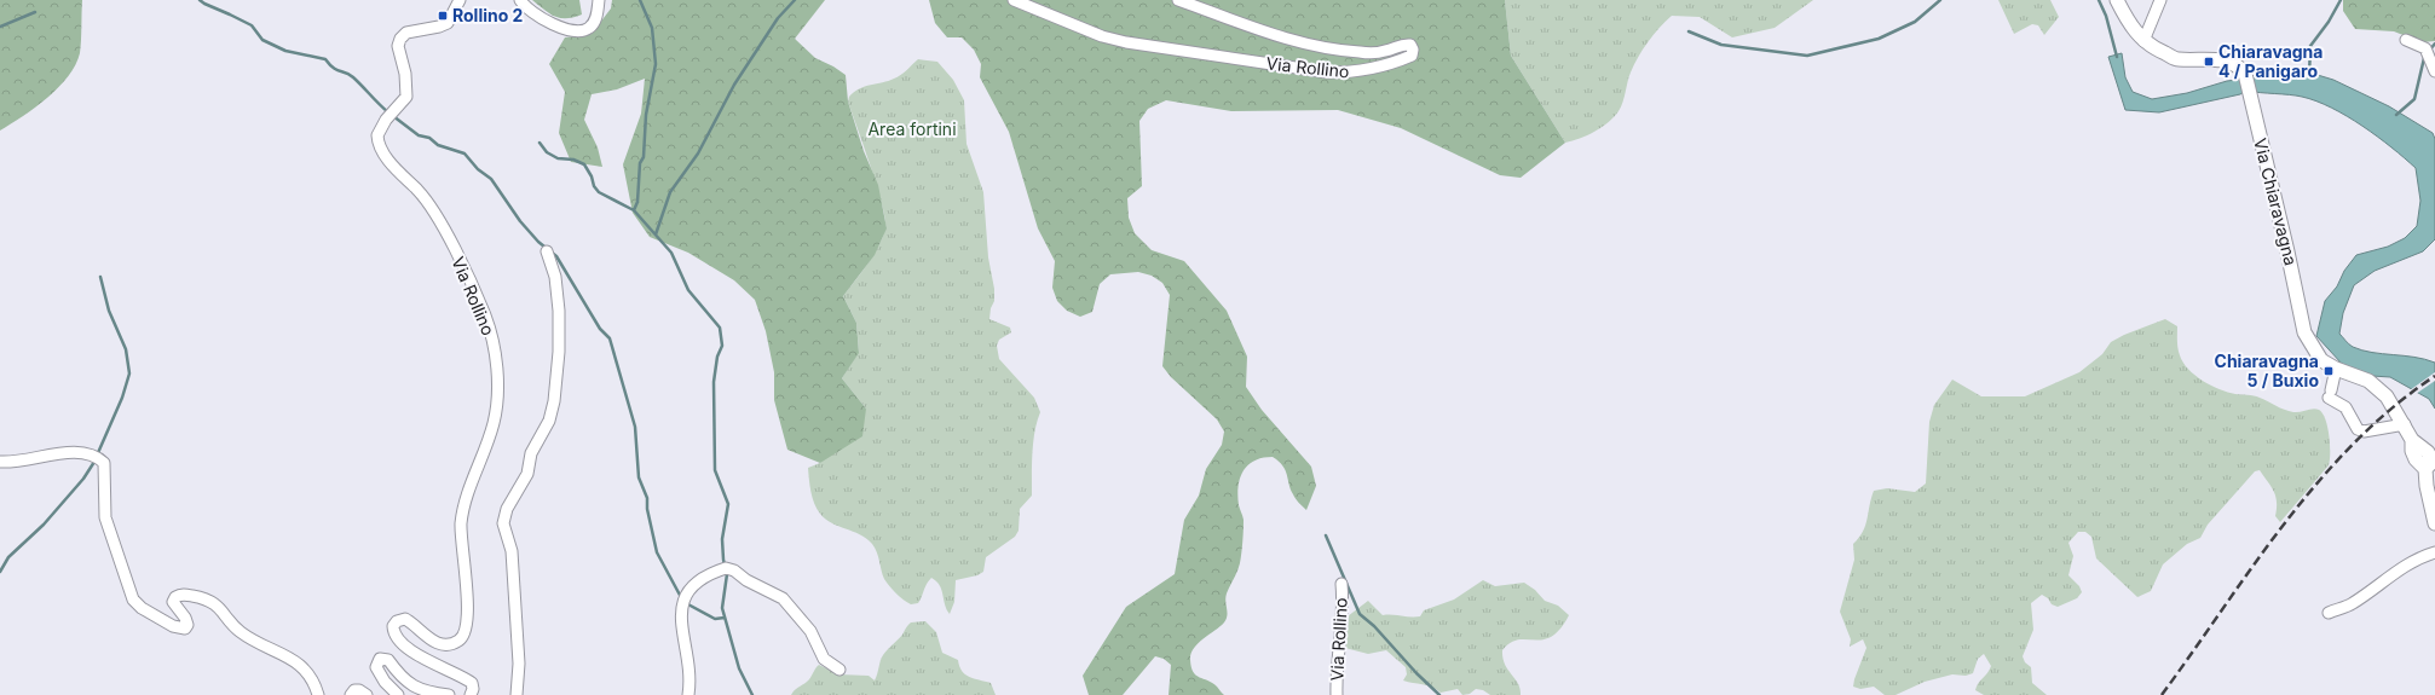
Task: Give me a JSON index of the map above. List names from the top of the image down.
{
  "streets": {
    "street": ["Via Rollino", "Via Chiaravagna"]
  },
  "parks": ["Area fortini"],
  "places": {
    "transit": ["Rollino 2", "Chiaravagna 4 / Panigaro", "Chiaravagna 5 / Buxio"]
  }
}
